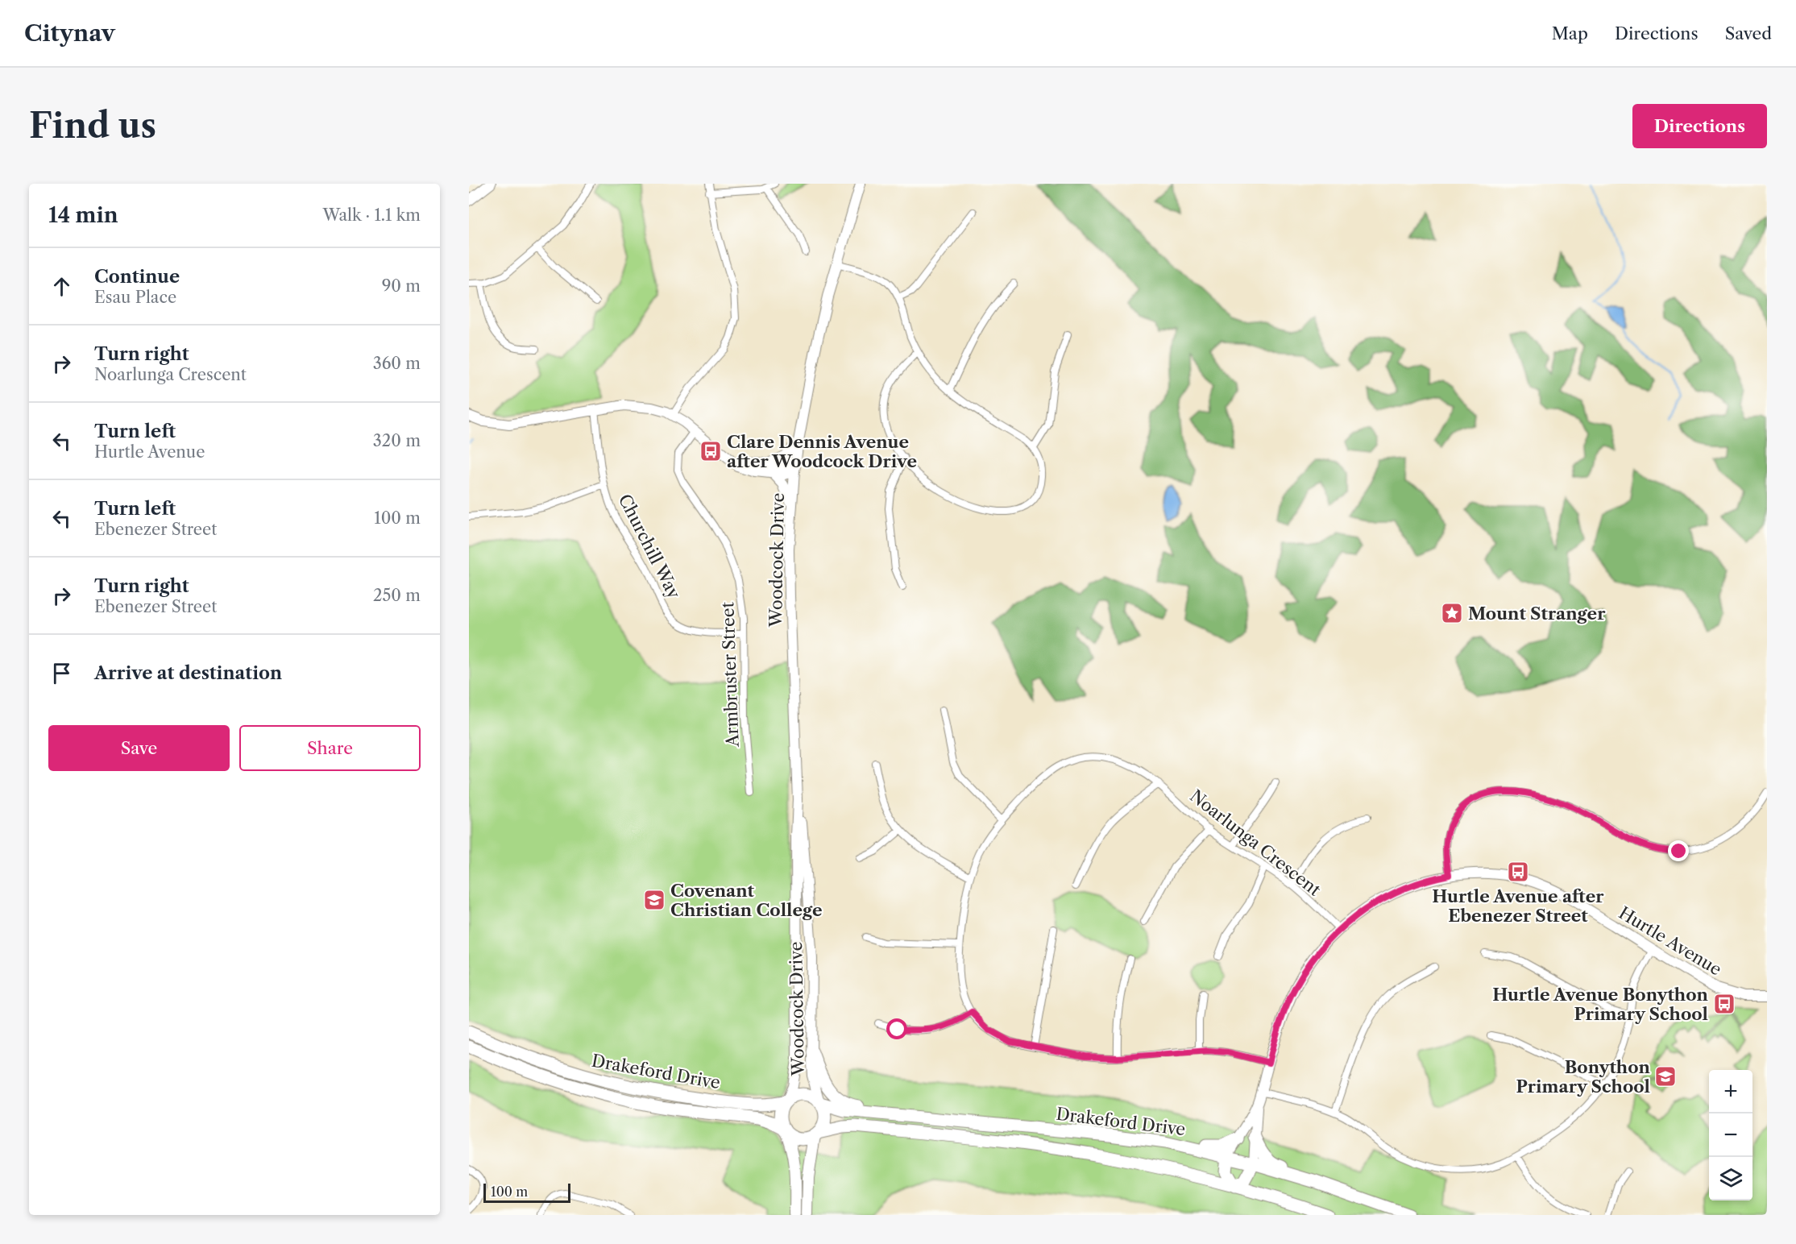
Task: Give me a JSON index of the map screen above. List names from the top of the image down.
{
  "streets": {
    "highway": ["Drakeford Drive"],
    "main road": ["Woodcock Drive", "Hurtle Avenue"],
    "street": ["Churchill Way", "Armbruster Street", "Noarlunga Crescent"]
  },
  "crossings": [
    ["Churchill Way", "Armbruster Street"],
    ["Woodcock Drive", "Drakeford Drive"],
    ["Noarlunga Crescent", "Hurtle Avenue"],
    ["Hurtle Avenue", "Drakeford Drive"]
  ],
  "places": {
    "bus stop": ["Clare Dennis Avenue after Woodcock Drive", "Hurtle Avenue after Ebenezer Street", "Hurtle Avenue Bonython Primary School"],
    "place": ["Mount Stranger"],
    "school or university": ["Covenant Christian College", "Bonython Primary School"]
  },
  "scale_bar": "100 m",
  "page": {
    "header": "Citynav",
    "nav": ["Map", "Directions", "Saved"],
    "buttons": [
      "Directions",
      ["Save", "Share"]
    ],
    "title": "Find us",
    "heading": ["14 min", "Walk · 1.1 km"],
    "list": [
      ["Continue", "Esau Place", "90 m"],
      ["Turn right", "Noarlunga Crescent", "360 m"],
      ["Turn left", "Hurtle Avenue", "320 m"],
      ["Turn left", "Ebenezer Street", "100 m"],
      ["Turn right", "Ebenezer Street", "250 m"],
      "Arrive at destination"
    ],
    "map_buttons": ["+", "−"],
    "scale": "100 m"
  }
}
